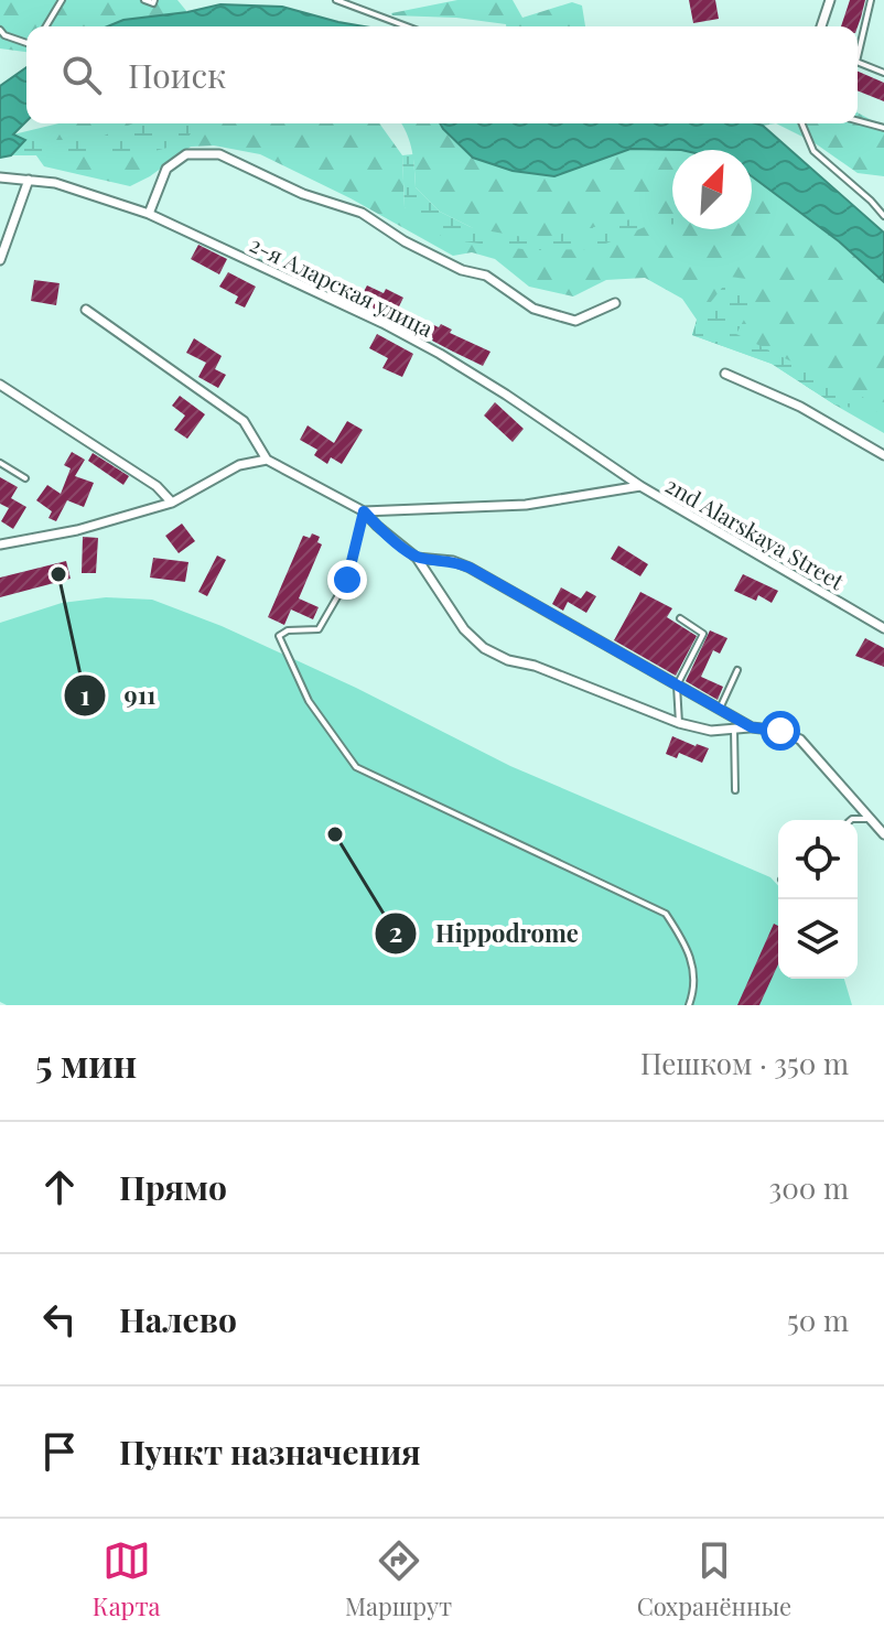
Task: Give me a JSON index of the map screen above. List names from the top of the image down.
{
  "streets": {
    "street": ["2-я Аларская улица", "2nd Alarskaya Street"]
  },
  "crossings": [
    ["2-я Аларская улица", "2nd Alarskaya Street"]
  ],
  "places": ["911", "Hippodrome"],
  "north": "top right",
  "page": {
    "search": "Поиск",
    "heading": ["5 мин", "Пешком · 350 m"],
    "list": [
      ["Прямо", "300 m"],
      ["Налево", "50 m"],
      "Пункт назначения"
    ],
    "nav": ["Карта", "Маршрут", "Сохранённые"]
  }
}
